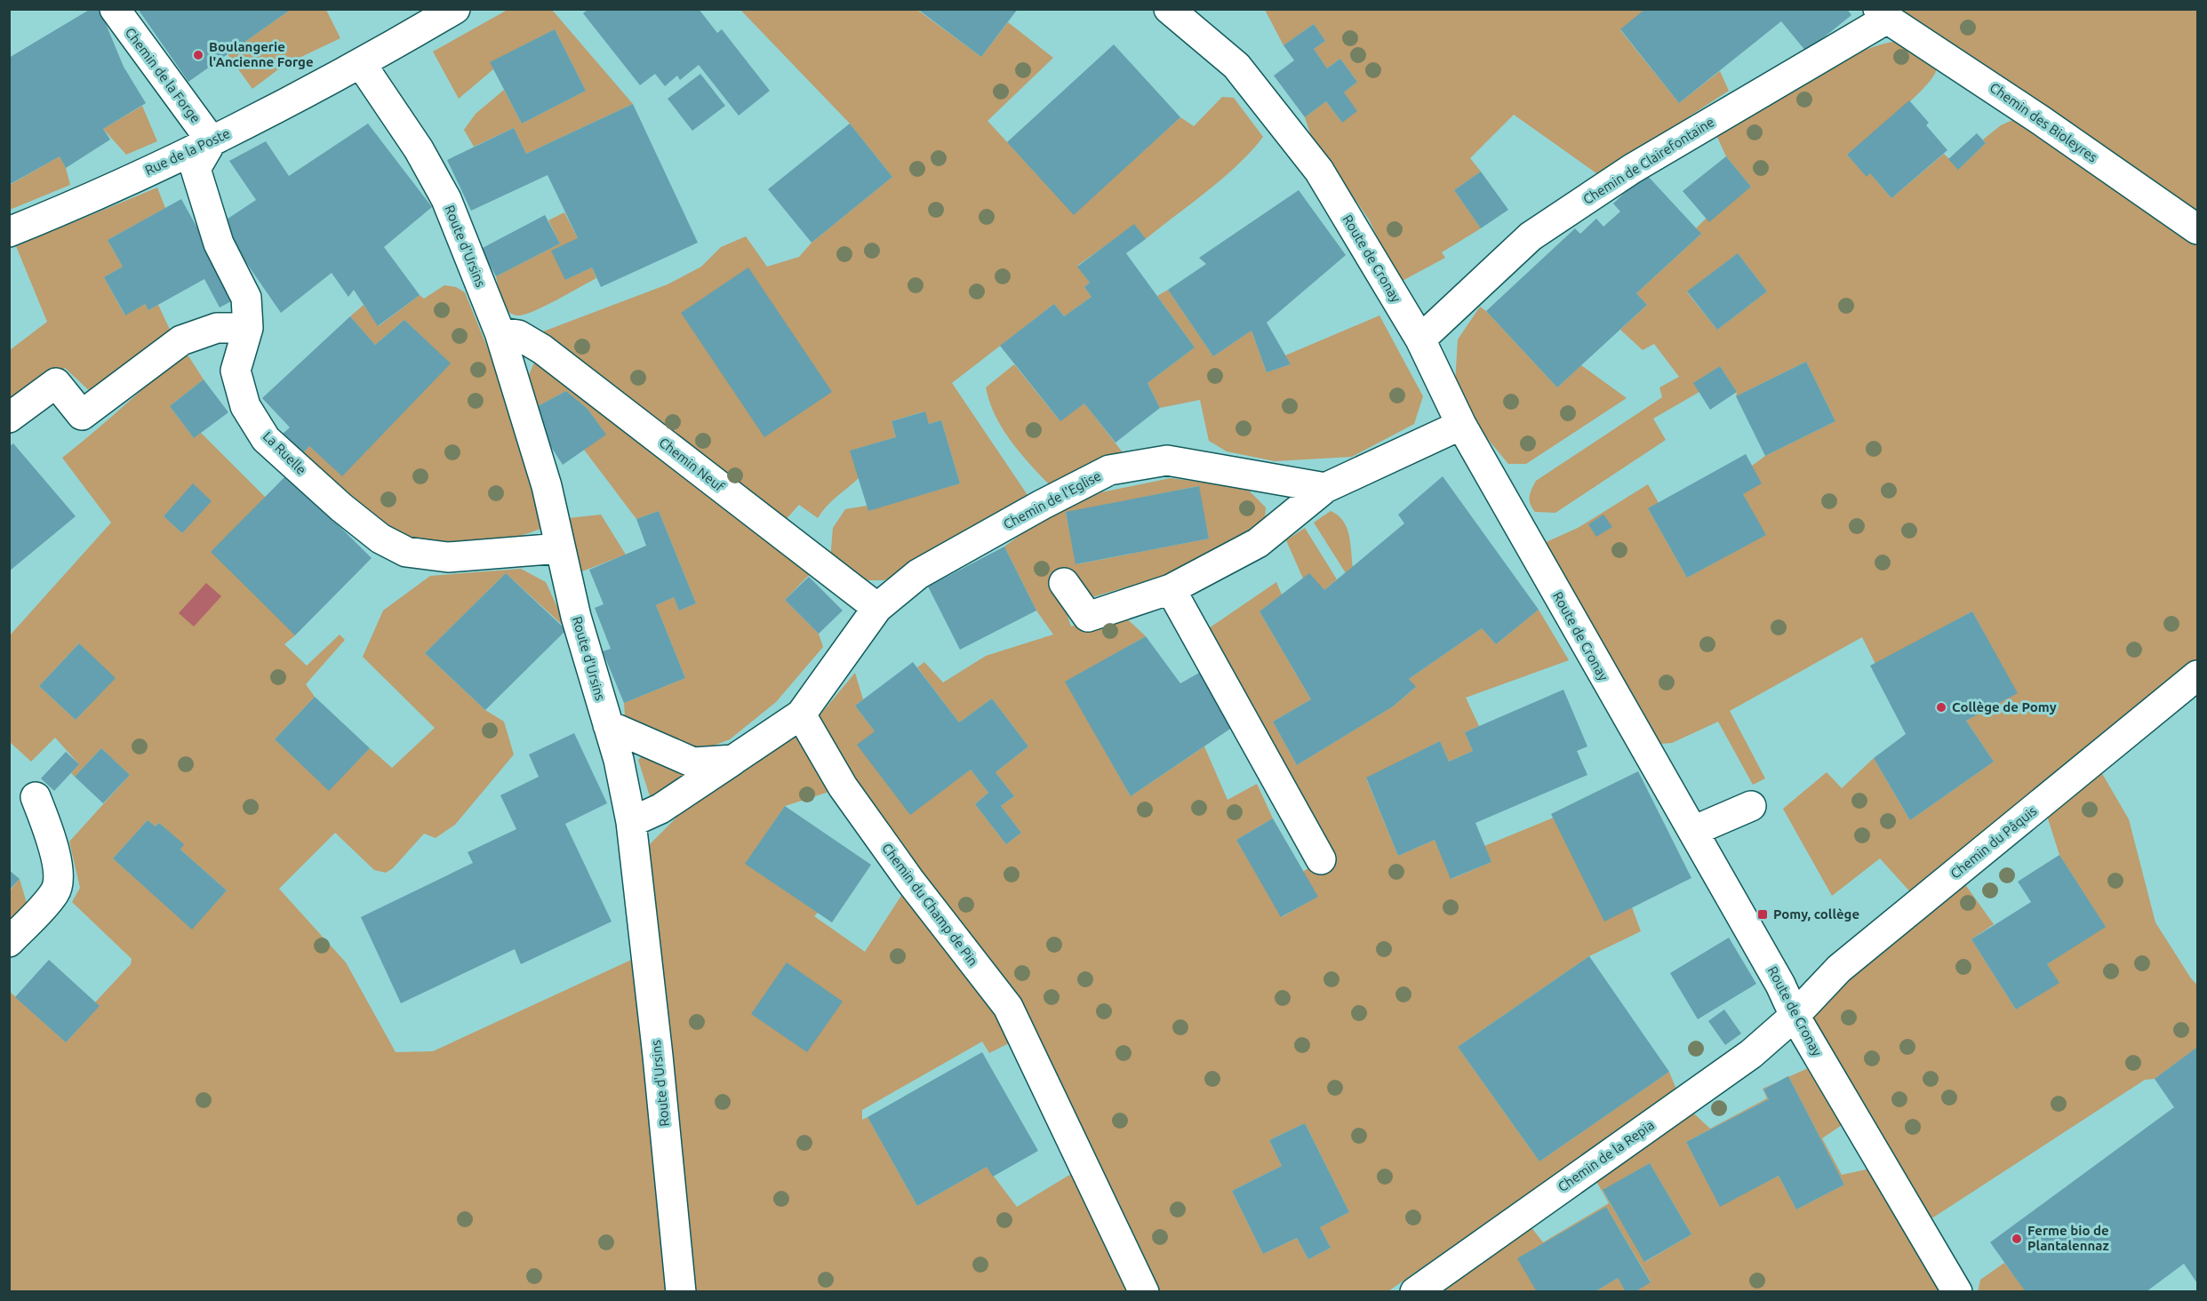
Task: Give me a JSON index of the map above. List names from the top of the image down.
{
  "streets": {
    "street": [
      "Chemin de la Forge",
      "Chemin des Bioleyres",
      "Rue de la Poste",
      "Chemin de Clairefontaine",
      "Route d'Ursins",
      "Route de Cronay",
      "La Ruelle",
      "Chemin Neuf",
      "Chemin de l'Eglise",
      "Chemin du Pâquis",
      "Chemin du Champ de Pin",
      "Chemin de la Repia"
    ]
  },
  "crossings": [
    ["Chemin de la Forge", "Rue de la Poste"],
    ["Chemin des Bioleyres", "Chemin de Clairefontaine"],
    ["Rue de la Poste", "Route d'Ursins"],
    ["Chemin de Clairefontaine", "Route de Cronay"],
    ["Route d'Ursins", "La Ruelle"],
    ["Route d'Ursins", "Chemin Neuf"],
    ["Route de Cronay", "Chemin du Pâquis"],
    ["Route de Cronay", "Chemin de la Repia"],
    ["Chemin Neuf", "Chemin de l'Eglise"],
    ["Chemin de l'Eglise", "Chemin du Champ de Pin"],
    ["Chemin du Pâquis", "Chemin de la Repia"]
  ],
  "places": {
    "other": ["Boulangerie l'Ancienne Forge", "Collège de Pomy", "Ferme bio de Plantalennaz"],
    "transit": ["Pomy, collège"]
  }
}
